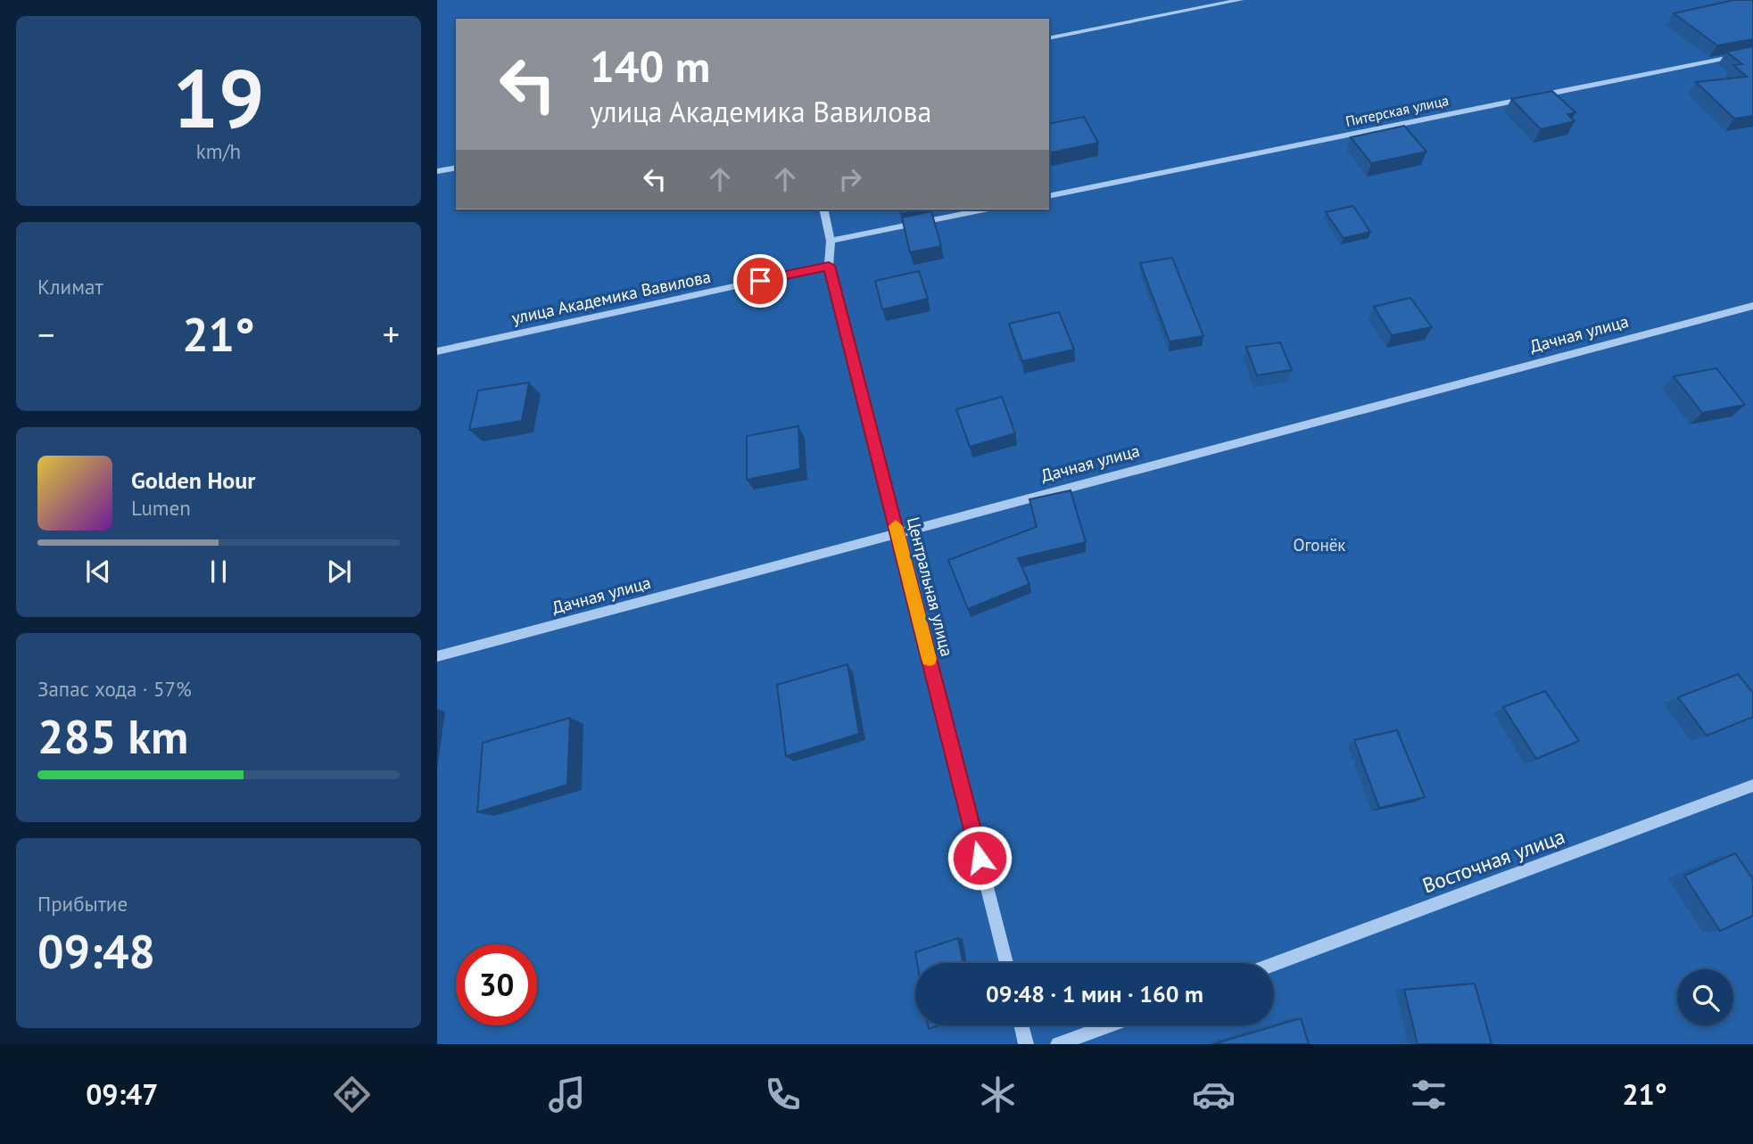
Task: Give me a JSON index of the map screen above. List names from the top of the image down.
{
  "streets": {
    "street": [
      "Питерская улица",
      "улица Академика Вавилова",
      "Дачная улица",
      "Центральная улица",
      "Восточная улица"
    ]
  },
  "crossings": [
    ["улица Академика Вавилова", "Центральная улица"],
    ["Дачная улица", "Центральная улица"]
  ],
  "parks": ["Огонёк"],
  "page": {
    "tile": [
      ["19", "km/h"],
      "Климат",
      ["Запас хода · 57%", "285 km"],
      ["Прибытие", "09:48"]
    ],
    "turn": ["140 m", "улица Академика Вавилова"],
    "heat": ["−", "21°", "+"],
    "song": ["Golden Hour", "Lumen"],
    "limit": "30",
    "trip": "09:48 · 1 мин · 160 m",
    "tabs": ["09:47", "21°"]
  }
}
